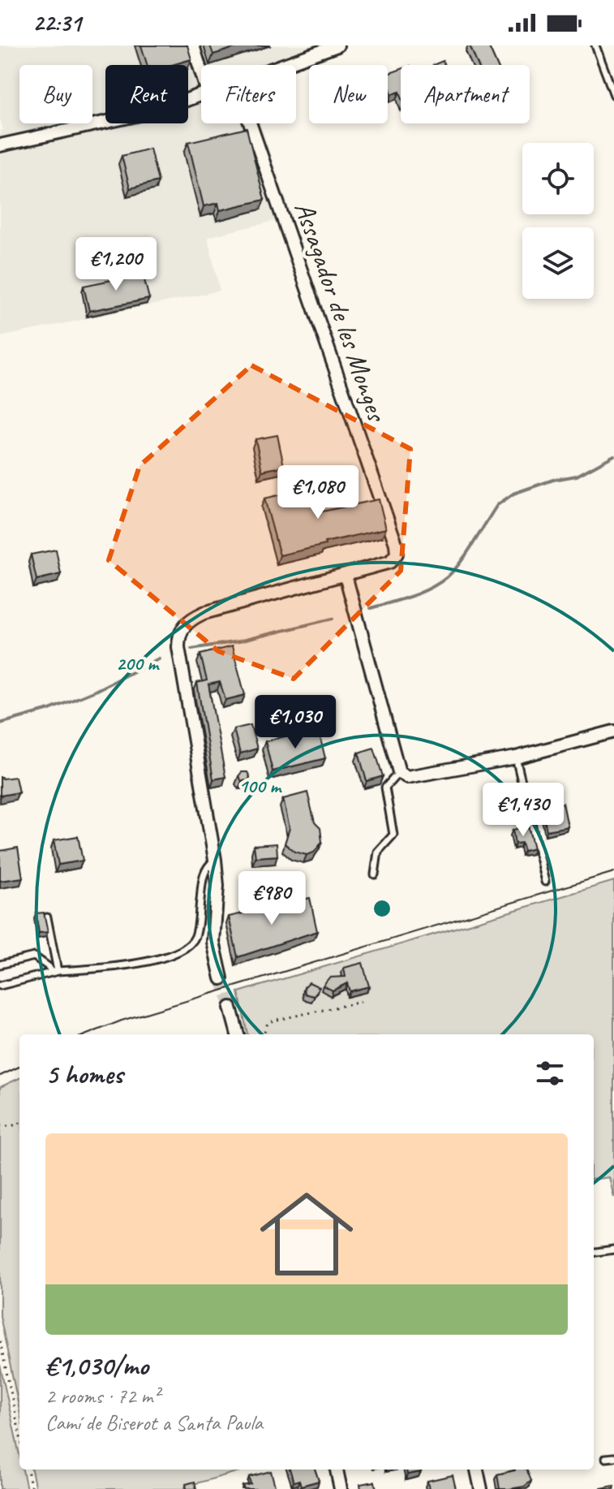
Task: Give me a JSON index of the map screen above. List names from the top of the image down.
{
  "streets": {
    "street": ["Assagador de les Monges"]
  },
  "page": {
    "status": "22:31",
    "chip": [
      "Buy",
      "Rent",
      "Filters",
      "New",
      "Apartment"
    ],
    "price": [
      "€1,200",
      "€1,080",
      "€1,030",
      "€1,430",
      "€980"
    ],
    "heading": "5 homes",
    "list": [
      {
        "name": "€1,030/mo",
        "note": "2 rooms · 72 m² · Camí de Biserot a Santa Paula"
      }
    ]
  },
  "rings": ["200 m", "100 m"]
}
